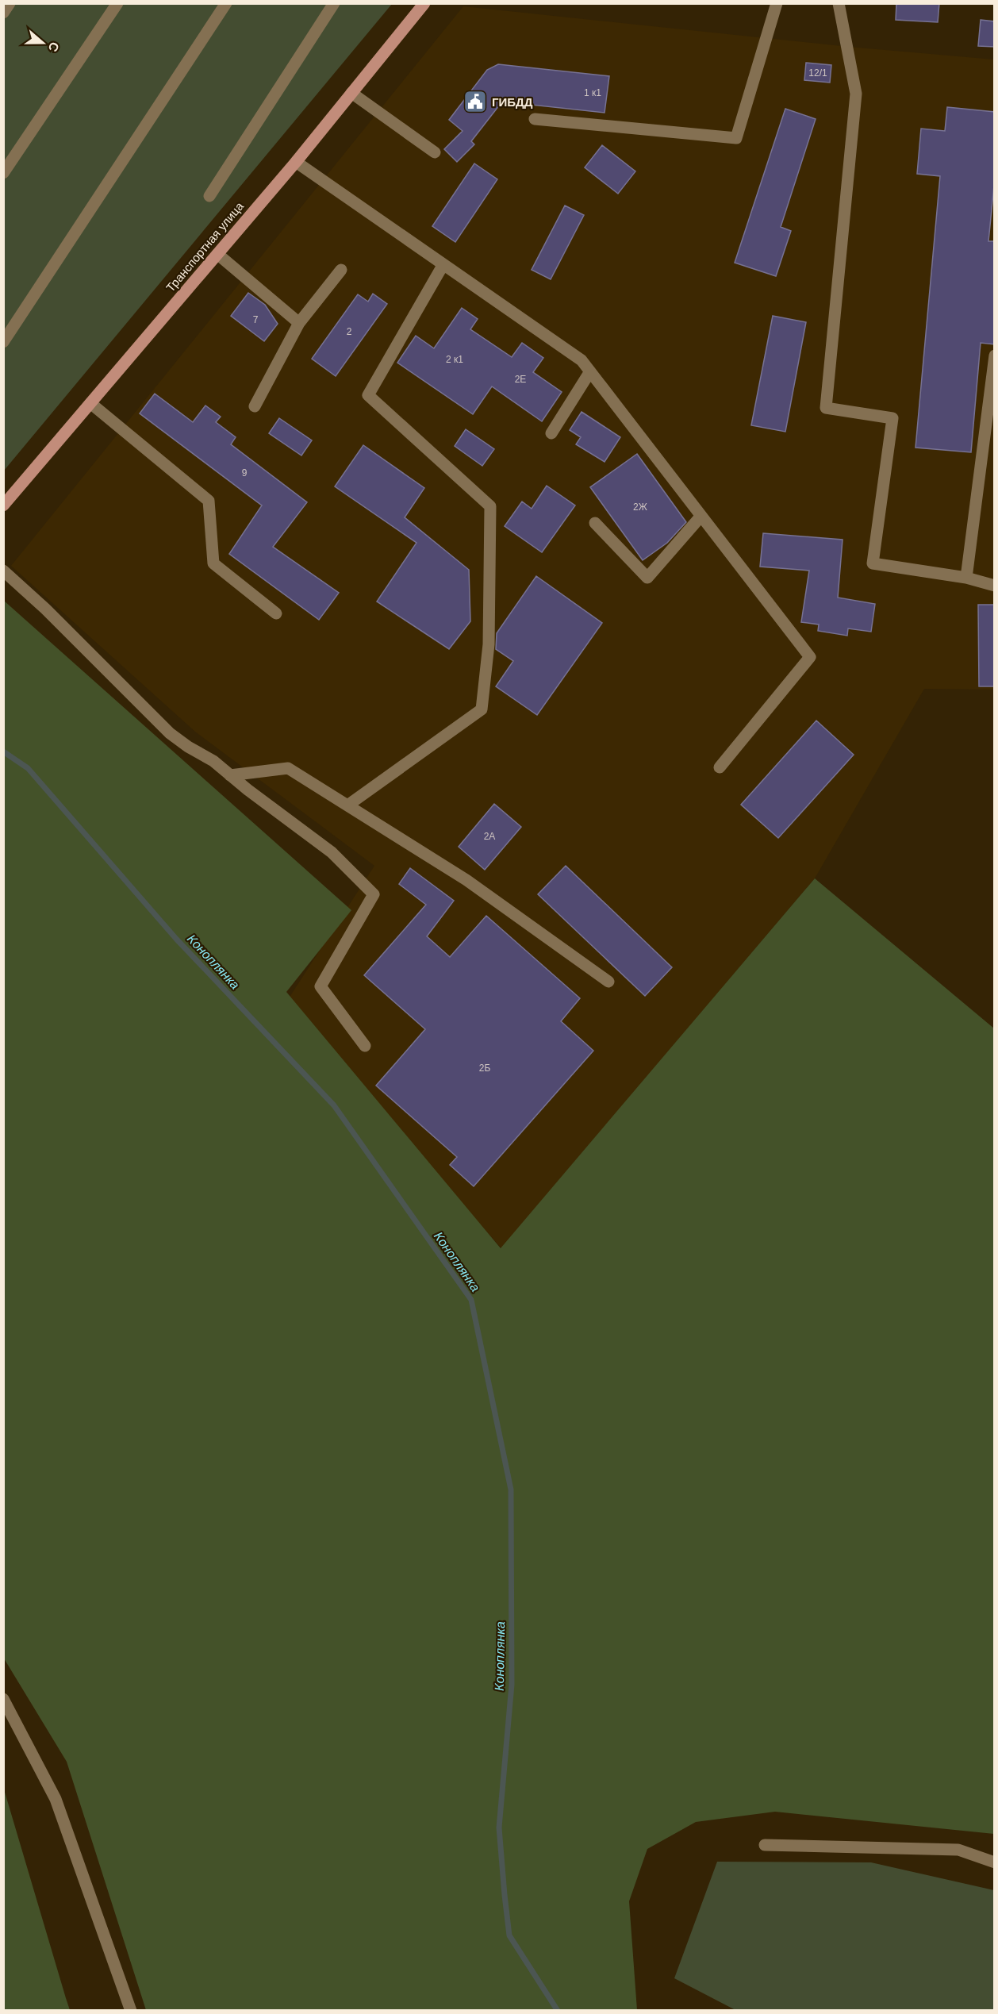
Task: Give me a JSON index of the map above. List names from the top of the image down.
{
  "streets": {
    "main road": ["Транспортная улица"]
  },
  "water": ["Коноплянка"],
  "places": {
    "public building": ["ГИБДД"]
  },
  "house_numbers": [
    "12/1",
    "1 к1",
    "7",
    "2",
    "2 к1",
    "2Е",
    "9",
    "2Ж",
    "2А",
    "2Б"
  ],
  "north": "right"
}
